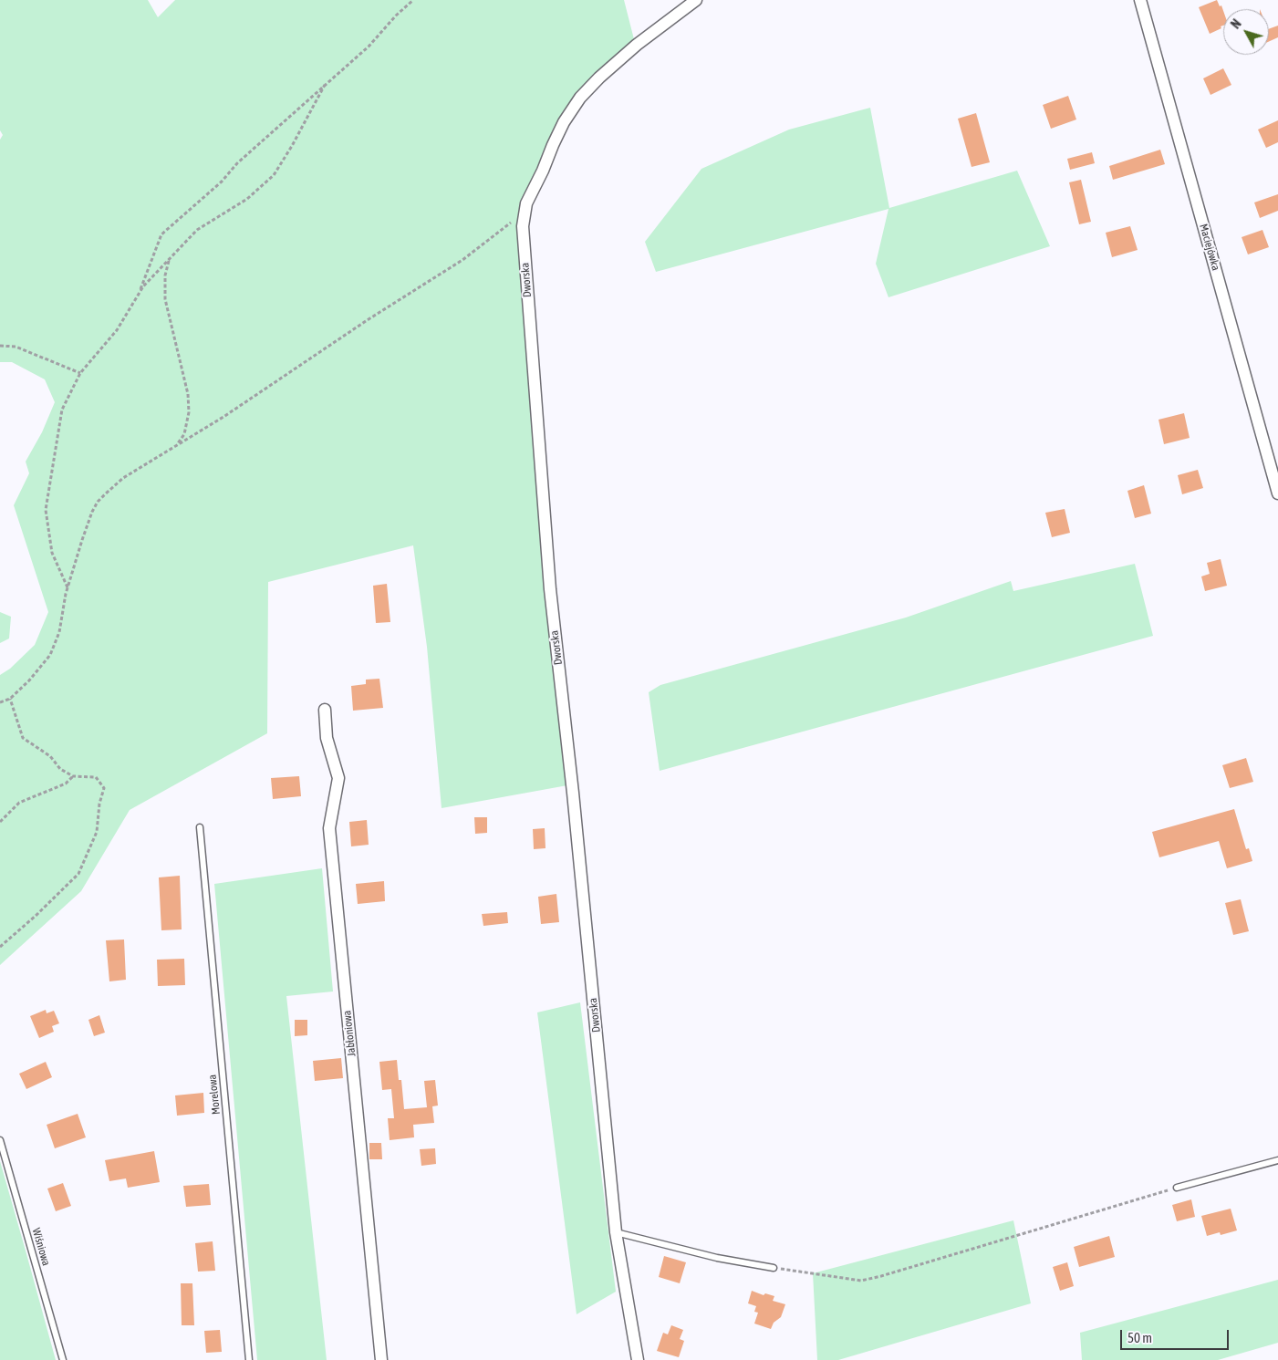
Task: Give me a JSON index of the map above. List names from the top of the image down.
{
  "streets": {
    "street": ["Maciejówka", "Dworska", "Jabłoniowa"],
    "lane": ["Morelowa", "Wiśniowa"]
  },
  "scale_bar": "50 m",
  "north": "top left"
}
